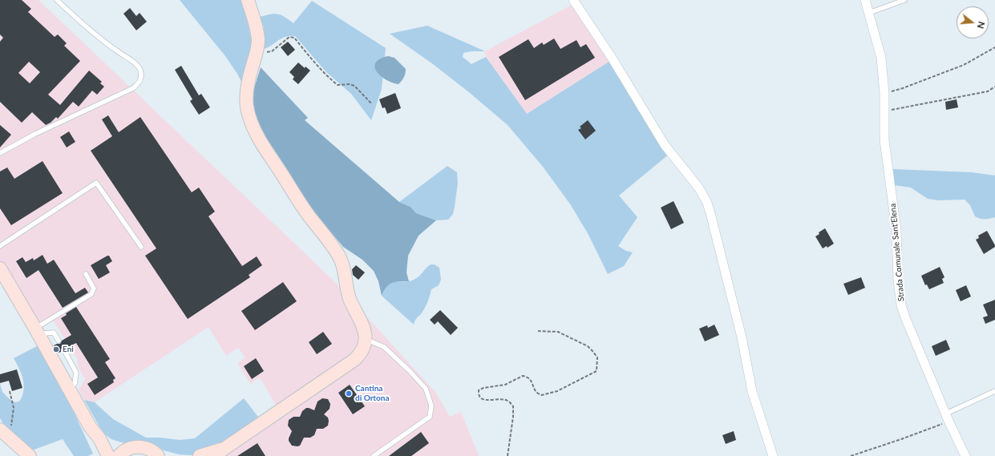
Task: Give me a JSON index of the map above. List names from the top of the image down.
{
  "streets": {
    "street": ["Strada Comunale Sant'Elena"]
  },
  "places": ["Eni", "Cantina di Ortona"],
  "north": "right"
}
